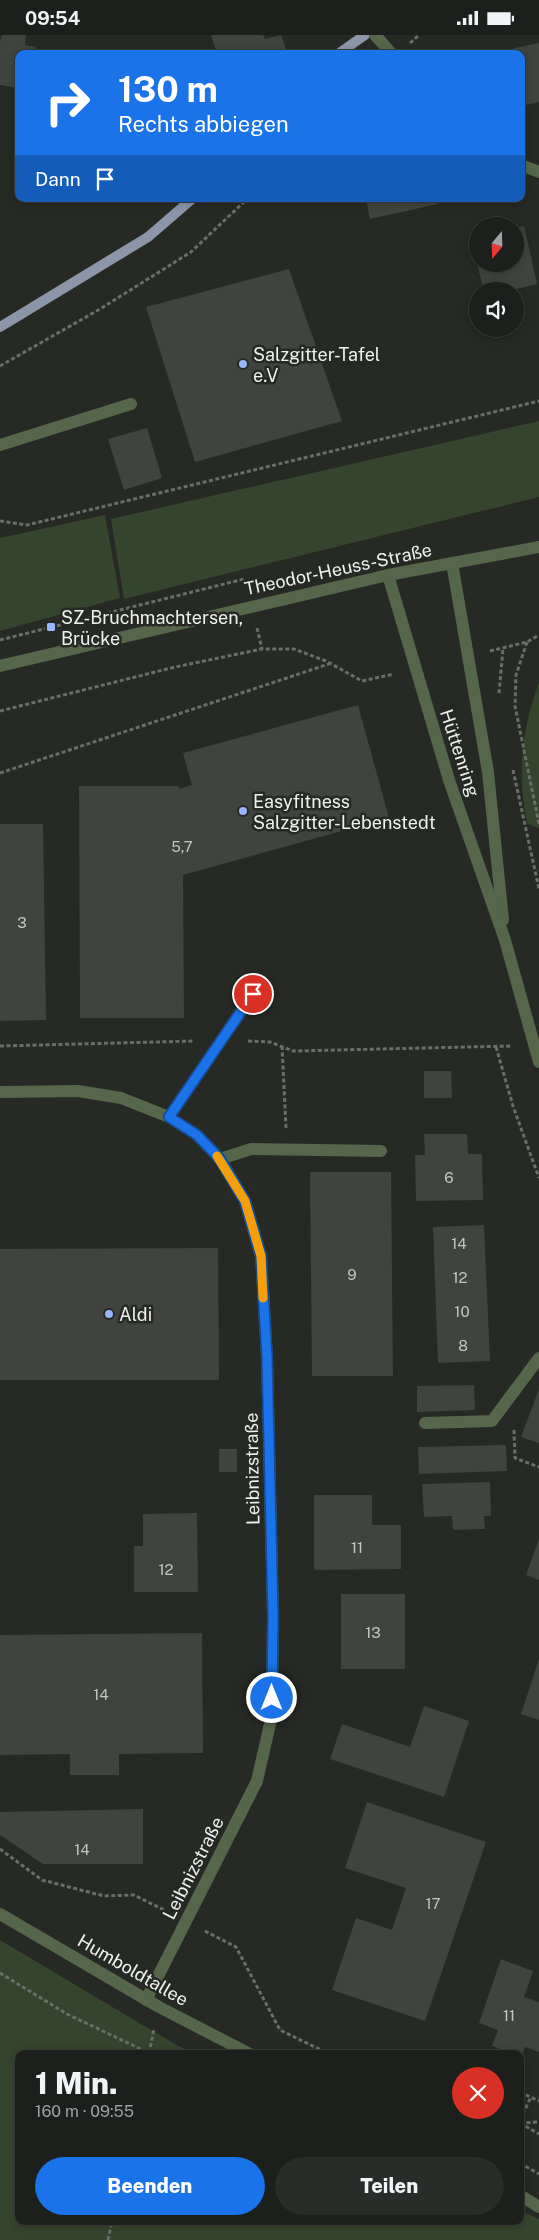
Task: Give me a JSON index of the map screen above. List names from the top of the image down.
{
  "streets": {
    "street": [
      "Theodor-Heuss-Straße",
      "Hüttenring",
      "Leibnizstraße",
      "Humboldtallee"
    ]
  },
  "crossings": [
    ["Theodor-Heuss-Straße", "Hüttenring"],
    ["Leibnizstraße", "Humboldtallee"]
  ],
  "places": {
    "other": ["Salzgitter-Tafel e.V", "Easyfitness Salzgitter-Lebenstedt", "Aldi"],
    "transit": ["SZ-Bruchmachtersen, Brücke"]
  },
  "house_numbers": [
    "5,7",
    "3",
    "6",
    "14",
    "9",
    "12",
    "10",
    "8",
    "11",
    "12",
    "13",
    "14",
    "14",
    "17",
    "11"
  ],
  "north": "bottom",
  "page": {
    "status": "09:54",
    "turn": ["130 m", "Rechts abbiegen"],
    "then": "Dann",
    "heading": ["1 Min.", "160 m · 09:55"],
    "buttons": ["Beenden", "Teilen"]
  }
}
